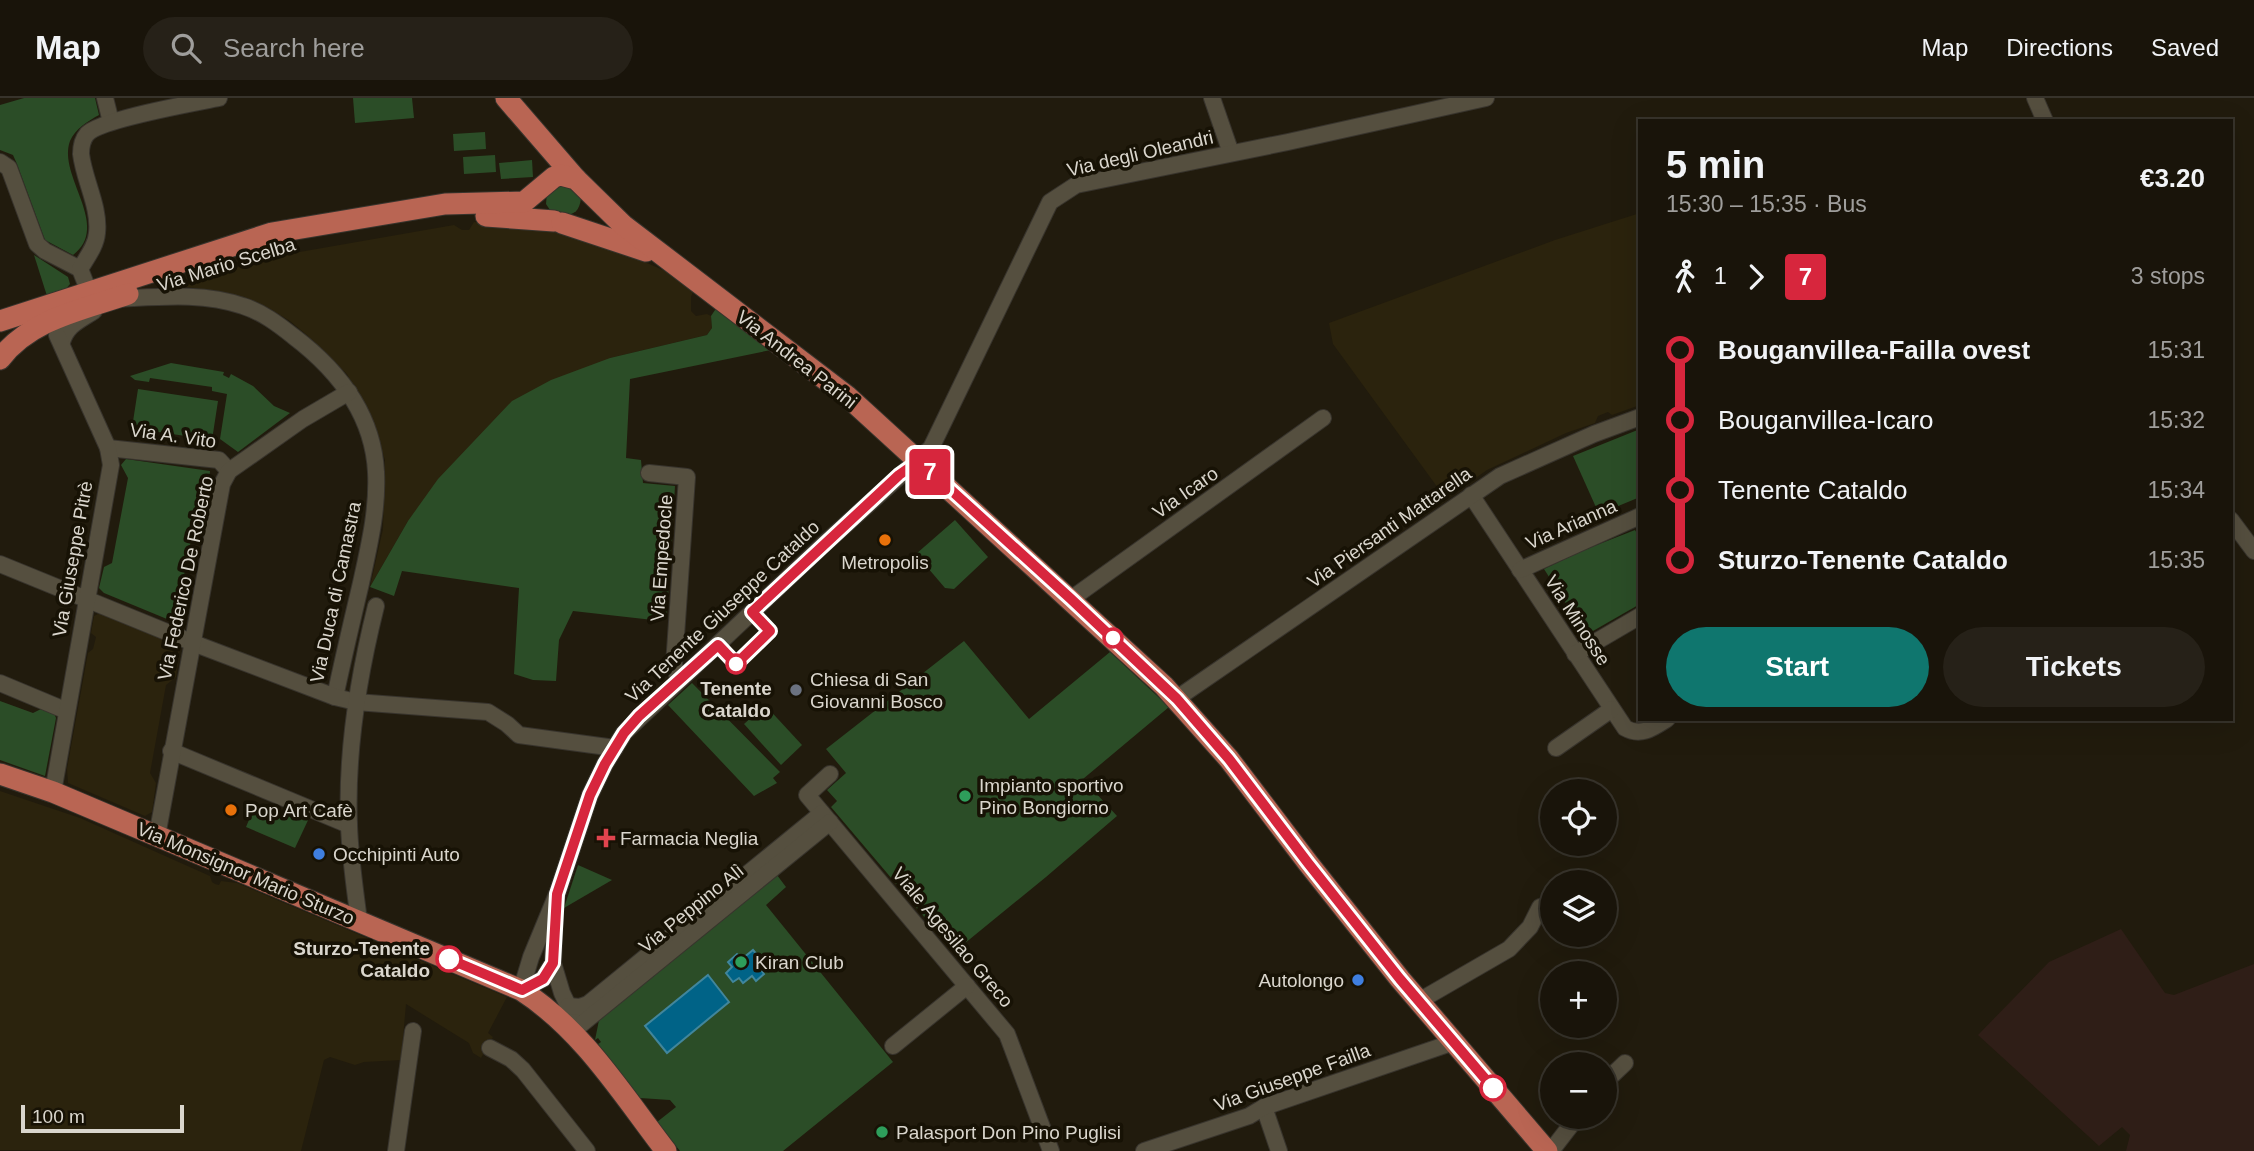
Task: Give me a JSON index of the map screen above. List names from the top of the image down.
{
  "streets": {
    "main road": ["Via Mario Scelba", "Via Andrea Parini", "Via Monsignor Mario Sturzo"],
    "street": [
      "Via degli Oleandri",
      "Via A. Vito",
      "Via Icaro",
      "Via Arianna",
      "Via Piersanti Mattarella",
      "Via Empedocle",
      "Via Giuseppe Pitrè",
      "Via Federico De Roberto",
      "Via Duca di Camastra",
      "Via Tenente Giuseppe Cataldo",
      "Via Minosse",
      "Via Peppino Alì",
      "Viale Agesilao Greco",
      "Via Giuseppe Failla"
    ]
  },
  "crossings": [
    ["Via degli Oleandri", "Via Andrea Parini"],
    ["Via degli Oleandri", "Via Tenente Giuseppe Cataldo"],
    ["Via Mario Scelba", "Via Andrea Parini"],
    ["Via Mario Scelba", "Via Duca di Camastra"],
    ["Via Andrea Parini", "Via Icaro"],
    ["Via Andrea Parini", "Via Piersanti Mattarella"],
    ["Via Andrea Parini", "Via Tenente Giuseppe Cataldo"],
    ["Via Andrea Parini", "Via Giuseppe Failla"],
    ["Via A. Vito", "Via Giuseppe Pitrè"],
    ["Via A. Vito", "Via Federico De Roberto"],
    ["Via Arianna", "Via Minosse"],
    ["Via Piersanti Mattarella", "Via Minosse"],
    ["Via Empedocle", "Via Tenente Giuseppe Cataldo"],
    ["Via Giuseppe Pitrè", "Via Monsignor Mario Sturzo"],
    ["Via Federico De Roberto", "Via Duca di Camastra"],
    ["Via Federico De Roberto", "Via Monsignor Mario Sturzo"],
    ["Via Monsignor Mario Sturzo", "Via Peppino Alì"],
    ["Via Peppino Alì", "Viale Agesilao Greco"]
  ],
  "places": {
    "other": [
      "Metropolis",
      "Tenente Cataldo",
      "Chiesa di San Giovanni Bosco",
      "Impianto sportivo Pino Bongiorno",
      "Pop Art Cafè",
      "Occhipinti Auto",
      "Sturzo-Tenente Cataldo",
      "Kiran Club",
      "Autolongo",
      "Palasport Don Pino Puglisi"
    ],
    "health": ["Farmacia Neglia"]
  },
  "lines": ["bus line 7"],
  "scale_bar": "100 m",
  "page": {
    "header": "Map",
    "search": "Search here",
    "nav": ["Map", "Directions", "Saved"],
    "on_map": "7",
    "heading": ["5 min", "15:30 – 15:35 · Bus", "€3.20"],
    "legs": ["1", "7", "3 stops"],
    "list": [
      {
        "name": "Bouganvillea-Failla ovest",
        "value": "15:31"
      },
      {
        "name": "Bouganvillea-Icaro",
        "value": "15:32"
      },
      {
        "name": "Tenente Cataldo",
        "value": "15:34"
      },
      {
        "name": "Sturzo-Tenente Cataldo",
        "value": "15:35"
      }
    ],
    "buttons": ["Start", "Tickets"],
    "map_buttons": ["+", "−"],
    "scale": "100 m"
  }
}
